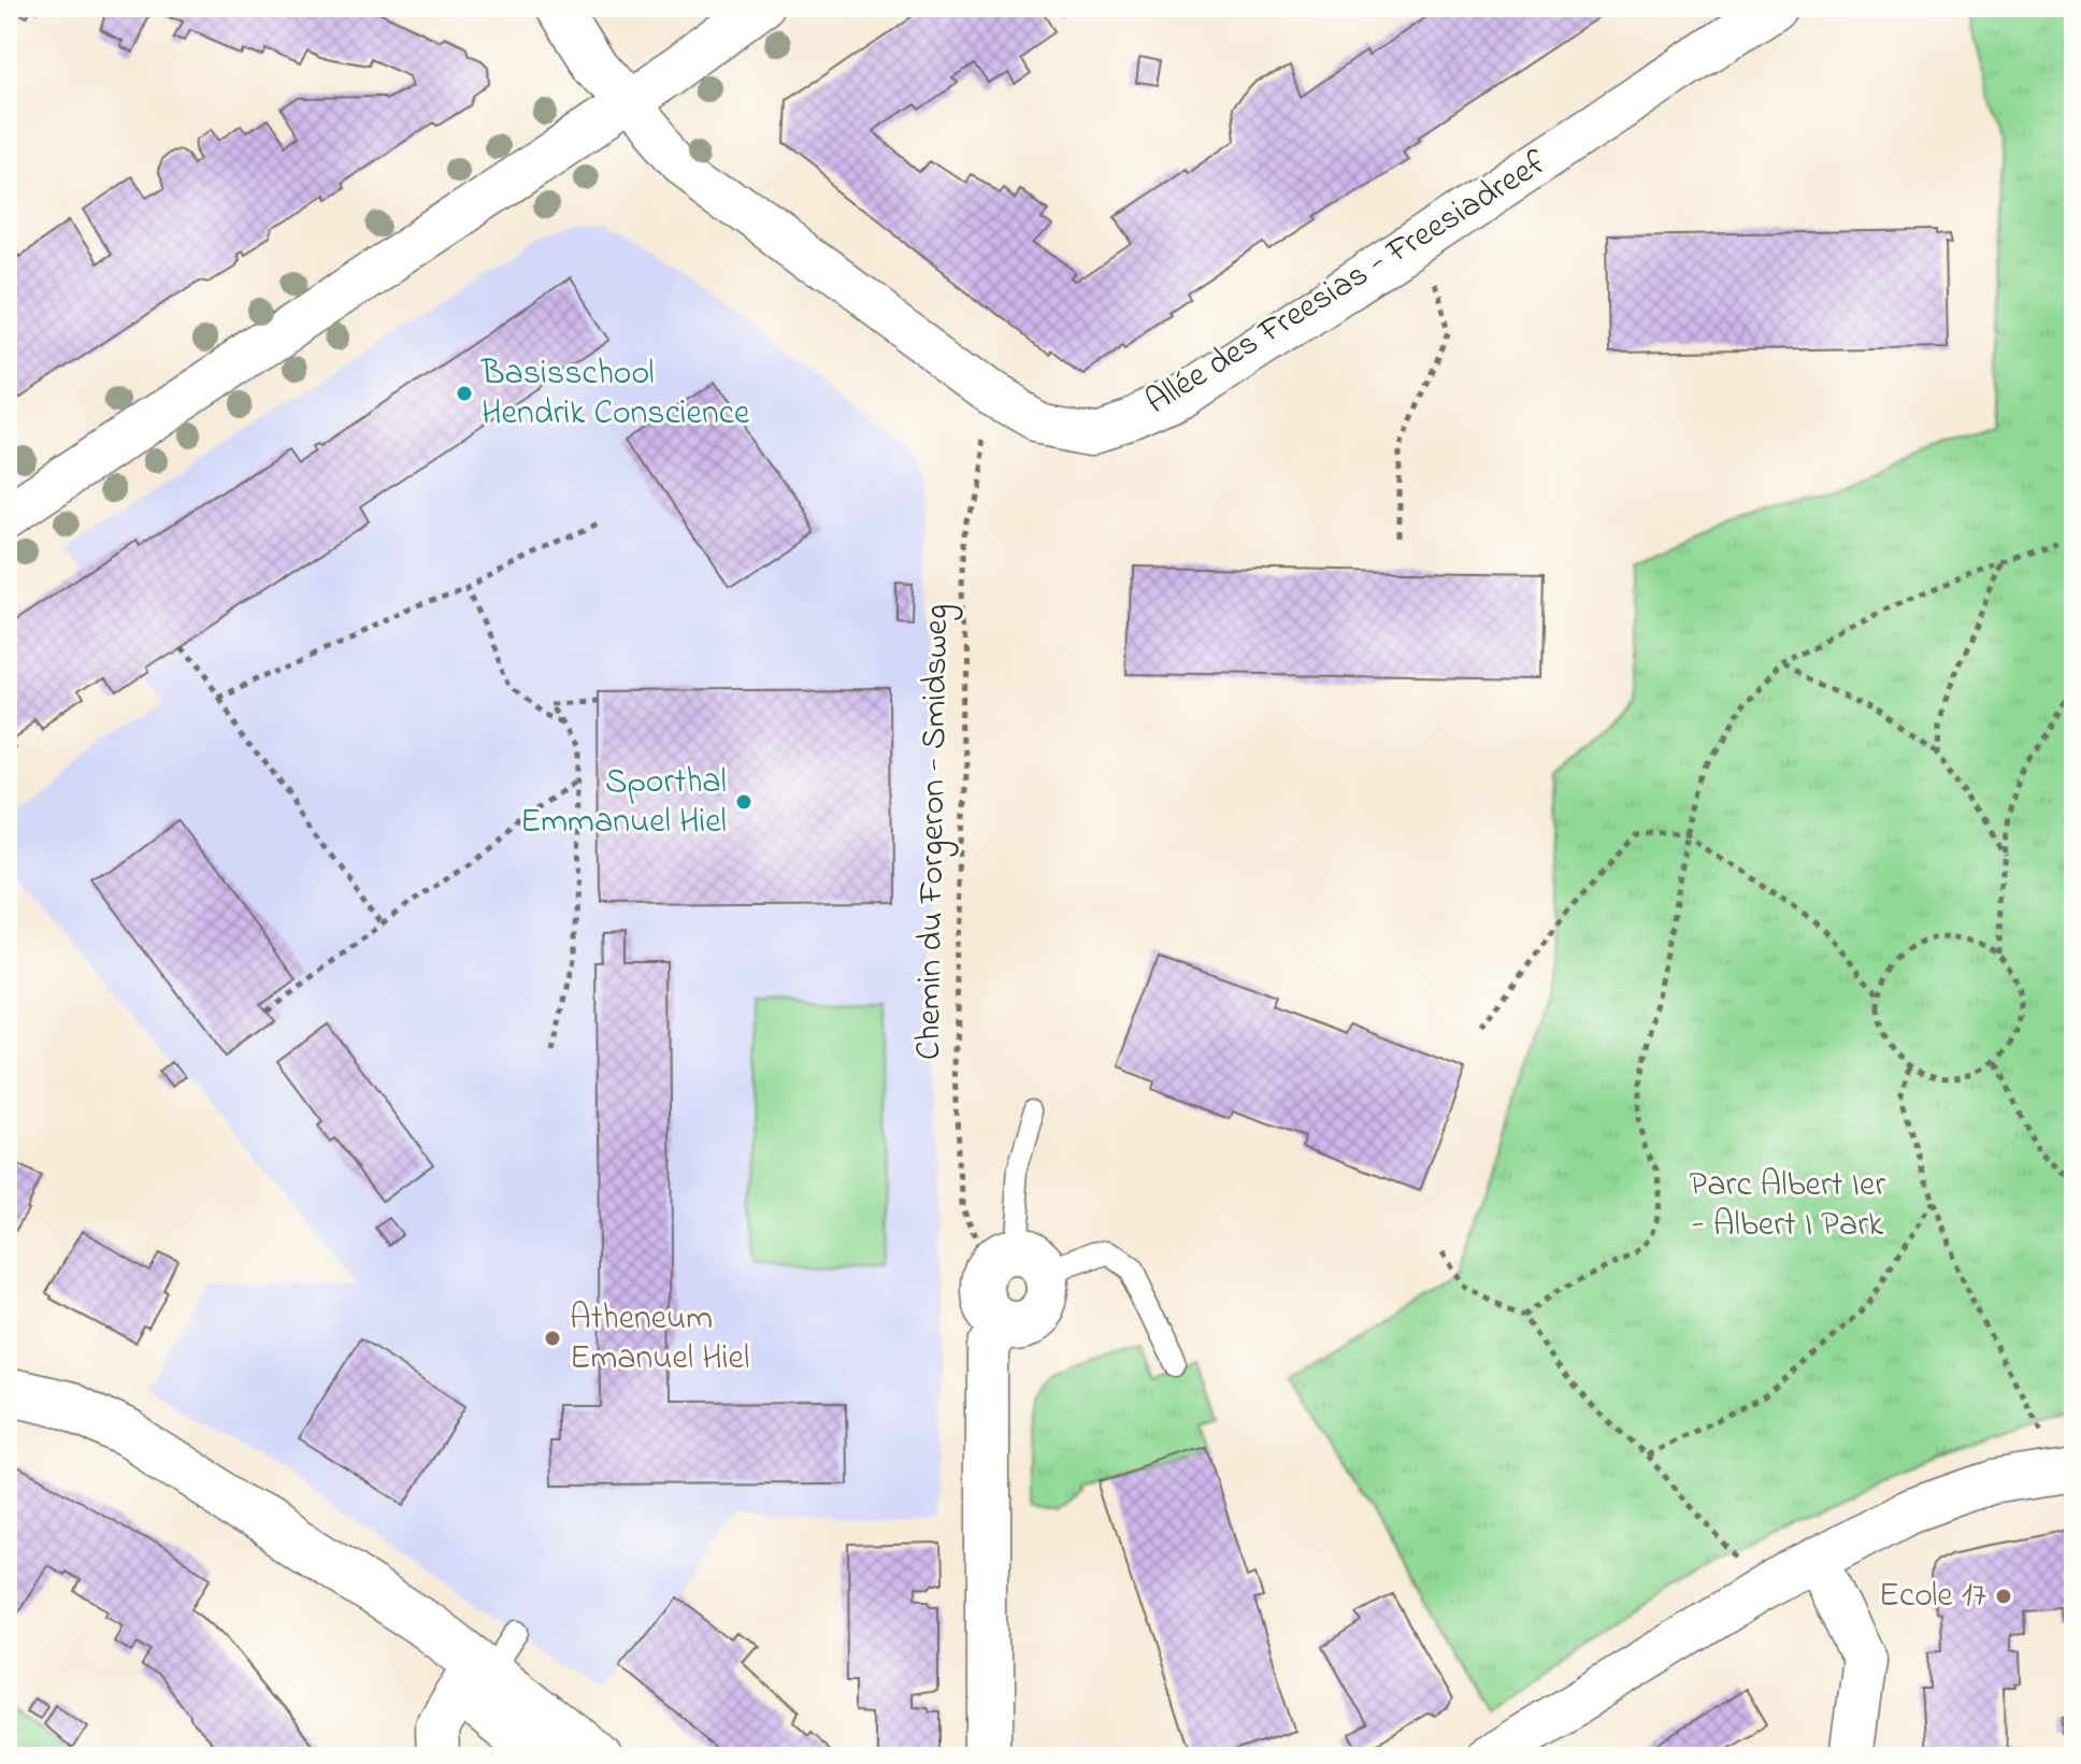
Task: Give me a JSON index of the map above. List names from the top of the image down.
{
  "streets": {
    "street": ["Allée des Freesias - Freesiadreef"],
    "path": ["Chemin du Forgeron - Smidsweg"]
  },
  "crossings": [
    ["Allée des Freesias - Freesiadreef", "Chemin du Forgeron - Smidsweg"]
  ],
  "parks": ["Parc Albert Ier - Albert I Park"],
  "places": [
    "Basisschool Hendrik Conscience",
    "Sporthal Emmanuel Hiel",
    "Atheneum Emanuel Hiel",
    "Ecole 17"
  ]
}
